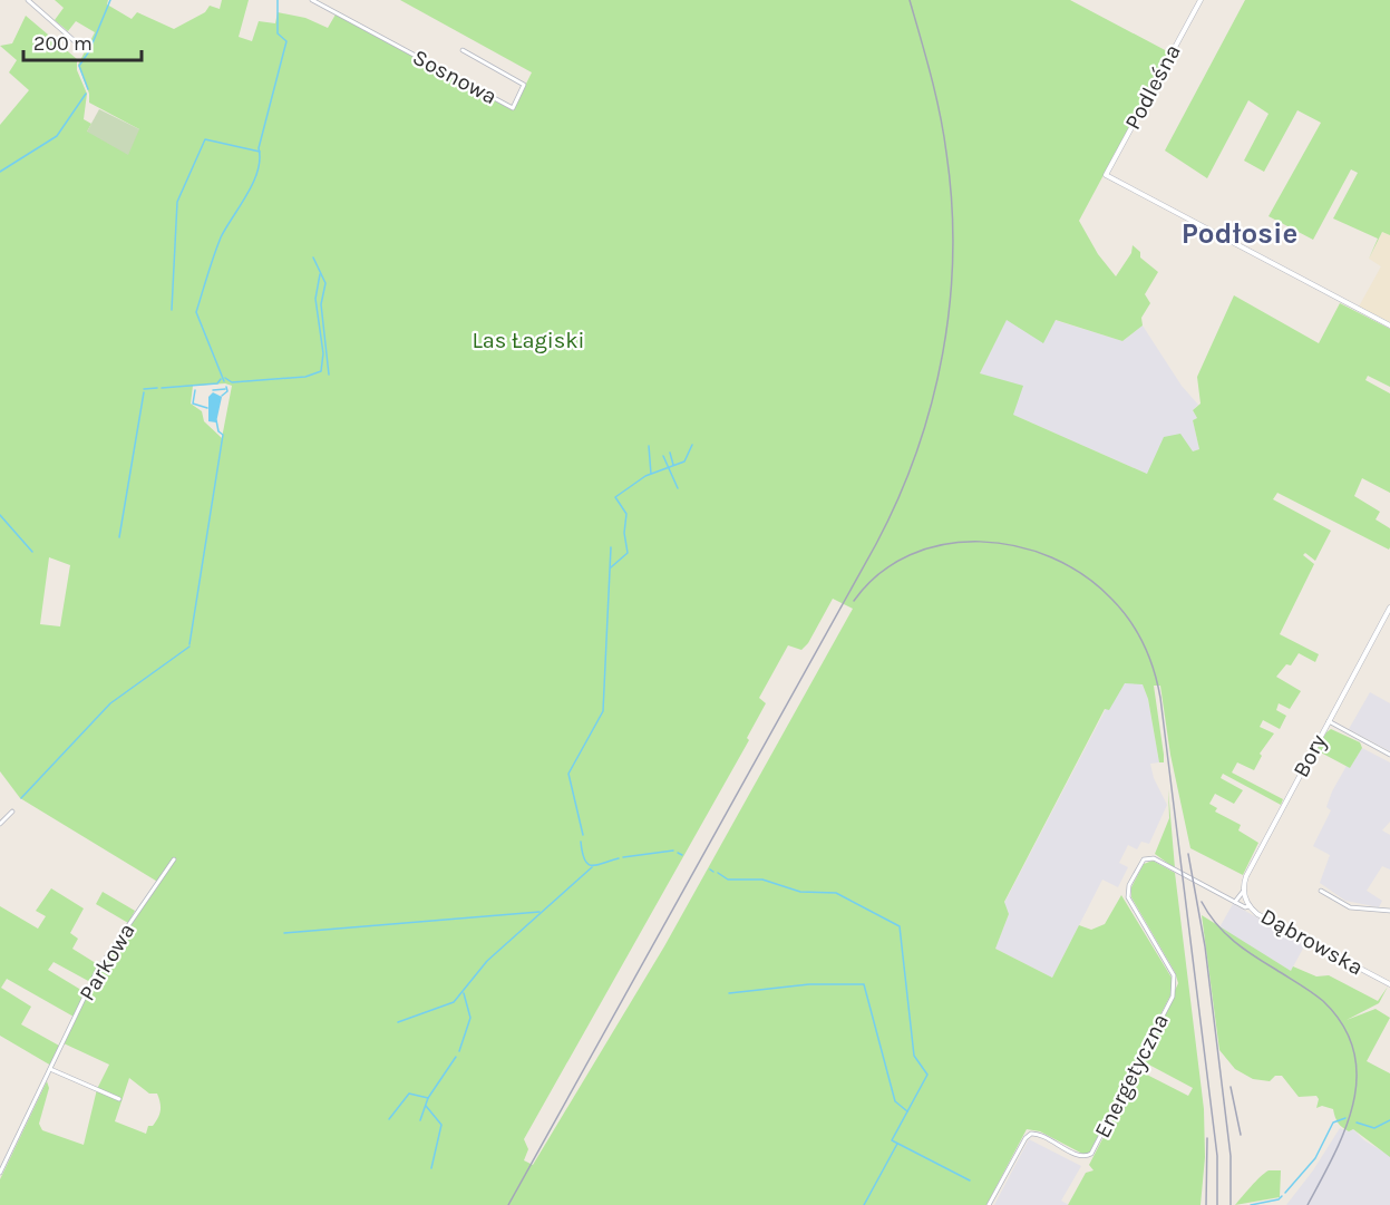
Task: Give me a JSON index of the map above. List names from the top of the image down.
{
  "streets": {
    "street": [
      "Sosnowa",
      "Podleśna",
      "Bory",
      "Dąbrowska",
      "Parkowa",
      "Energetyczna"
    ]
  },
  "crossings": [
    ["Bory", "Dąbrowska"],
    ["Dąbrowska", "Energetyczna"]
  ],
  "districts": ["Podłosie"],
  "parks": ["Las Łagiski"],
  "scale_bar": "200 m"
}
